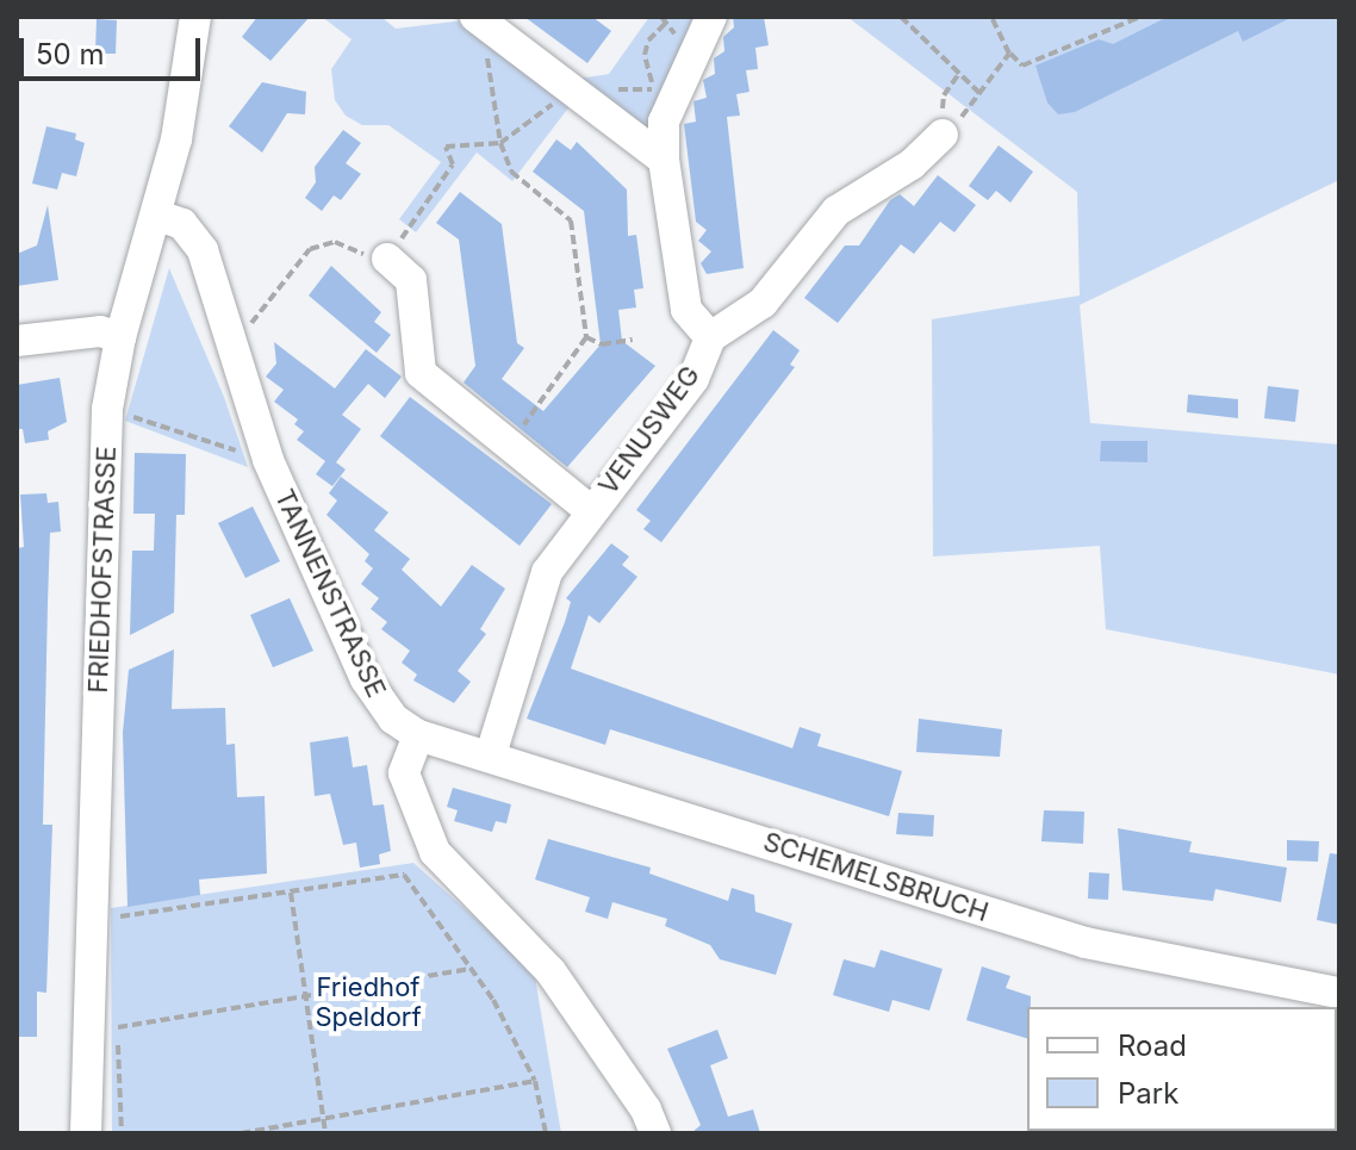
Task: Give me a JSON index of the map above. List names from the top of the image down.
{
  "streets": {
    "street": [
      "VENUSWEG",
      "FRIEDHOFSTRASSE",
      "TANNENSTRASSE",
      "SCHEMELSBRUCH"
    ]
  },
  "crossings": [
    ["VENUSWEG", "SCHEMELSBRUCH"],
    ["FRIEDHOFSTRASSE", "TANNENSTRASSE"],
    ["TANNENSTRASSE", "SCHEMELSBRUCH"]
  ],
  "parks": ["Friedhof Speldorf"],
  "legend": ["Road", "Park"],
  "scale_bar": "50 m"
}
